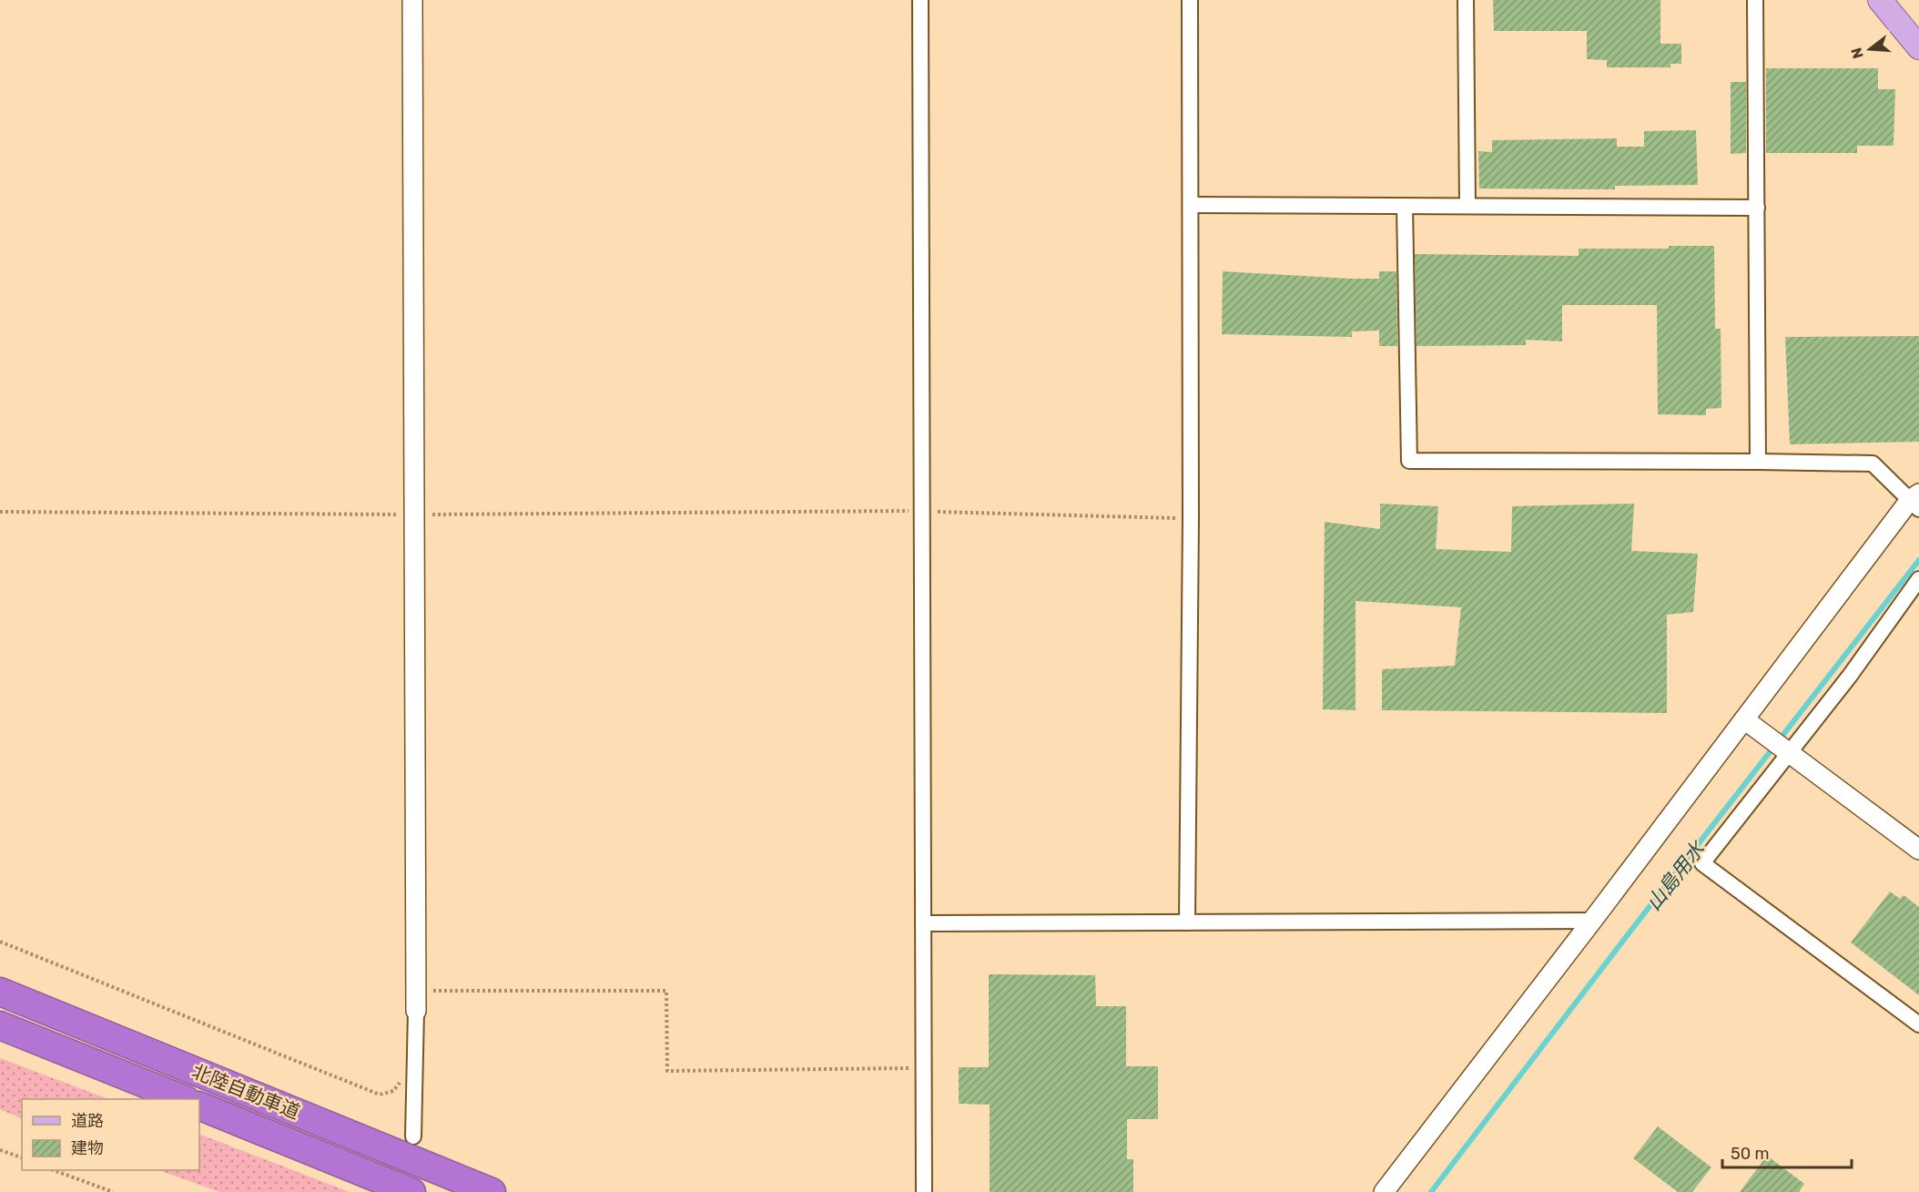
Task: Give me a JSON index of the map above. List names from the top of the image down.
{
  "streets": {
    "highway": ["北陸自動車道"]
  },
  "water": ["山島用水"],
  "legend": ["道路", "建物"],
  "scale_bar": "50 m",
  "north": "left"
}
